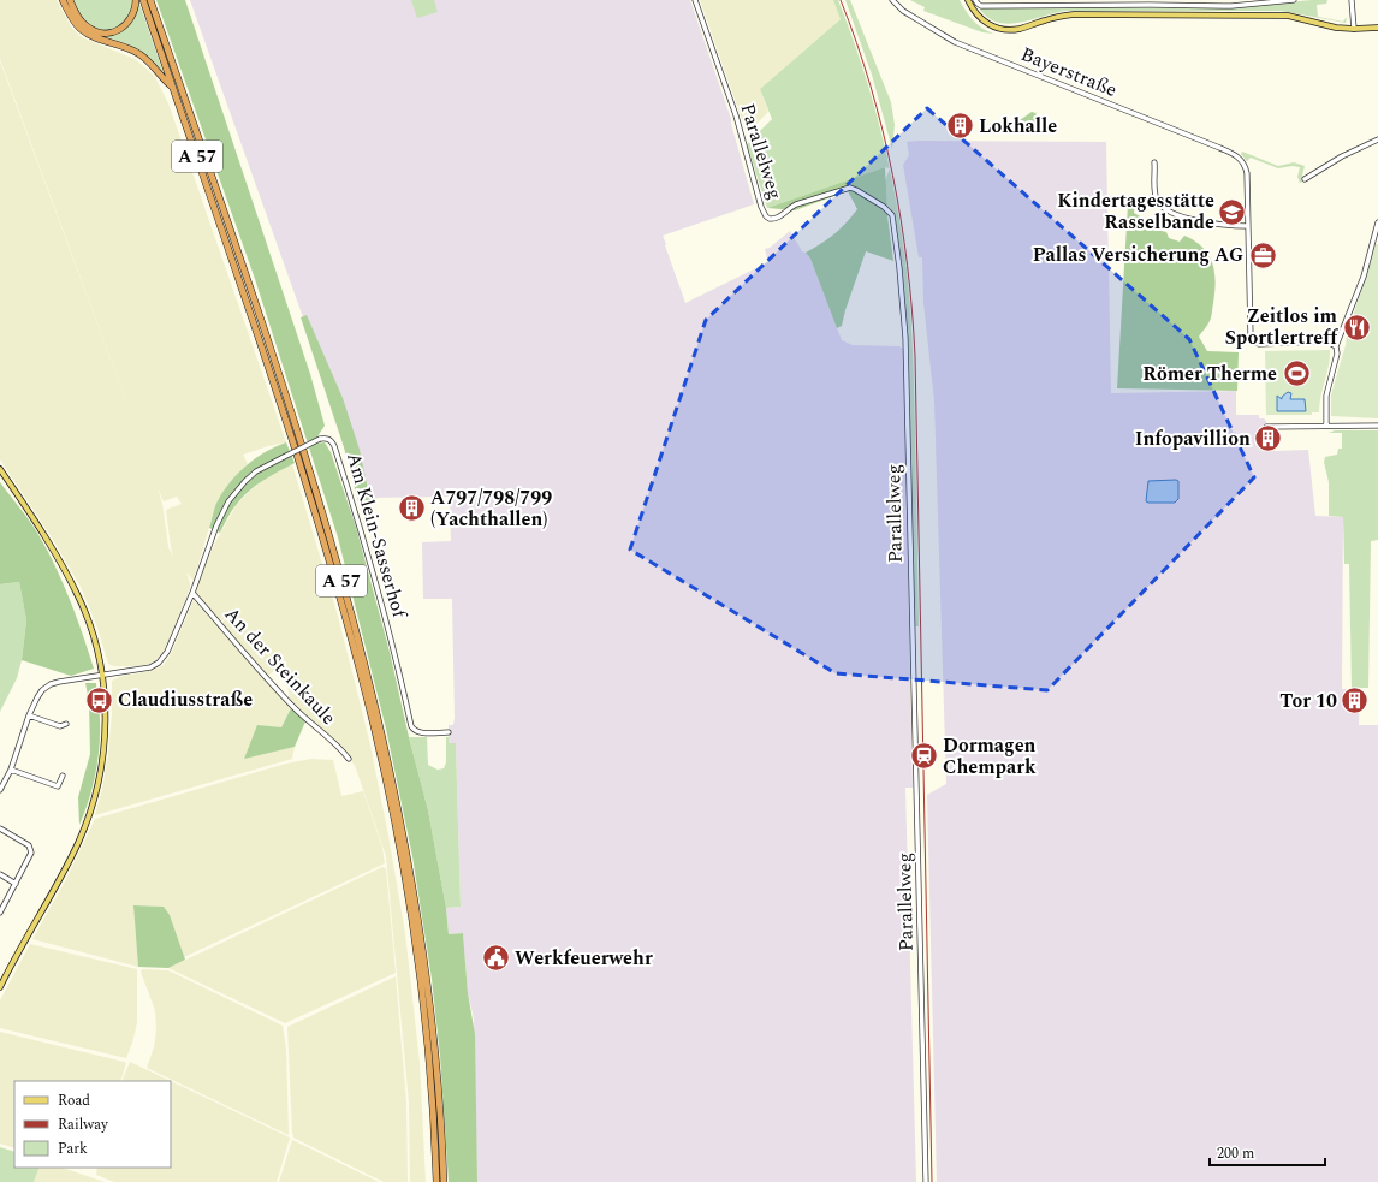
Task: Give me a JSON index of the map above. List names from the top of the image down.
{
  "streets": {
    "highway": ["A 57"],
    "street": [
      "Bayerstraße",
      "Parallelweg",
      "Am Klein-Sasserhof",
      "An der Steinkaule"
    ]
  },
  "crossings": [
    ["Am Klein-Sasserhof", "An der Steinkaule"]
  ],
  "places": {
    "building": [
      "Lokhalle",
      "Infopavillion",
      "A797/798/799 (Yachthallen)",
      "Tor 10"
    ],
    "school or university": ["Kindertagesstätte Rasselbande"],
    "office": ["Pallas Versicherung AG"],
    "restaurant": ["Zeitlos im Sportlertreff"],
    "sports": ["Römer Therme"],
    "bus stop": ["Claudiusstraße"],
    "station": ["Dormagen Chempark"],
    "public building": ["Werkfeuerwehr"]
  },
  "legend": ["Road", "Railway", "Park"],
  "scale_bar": "200 m"
}
